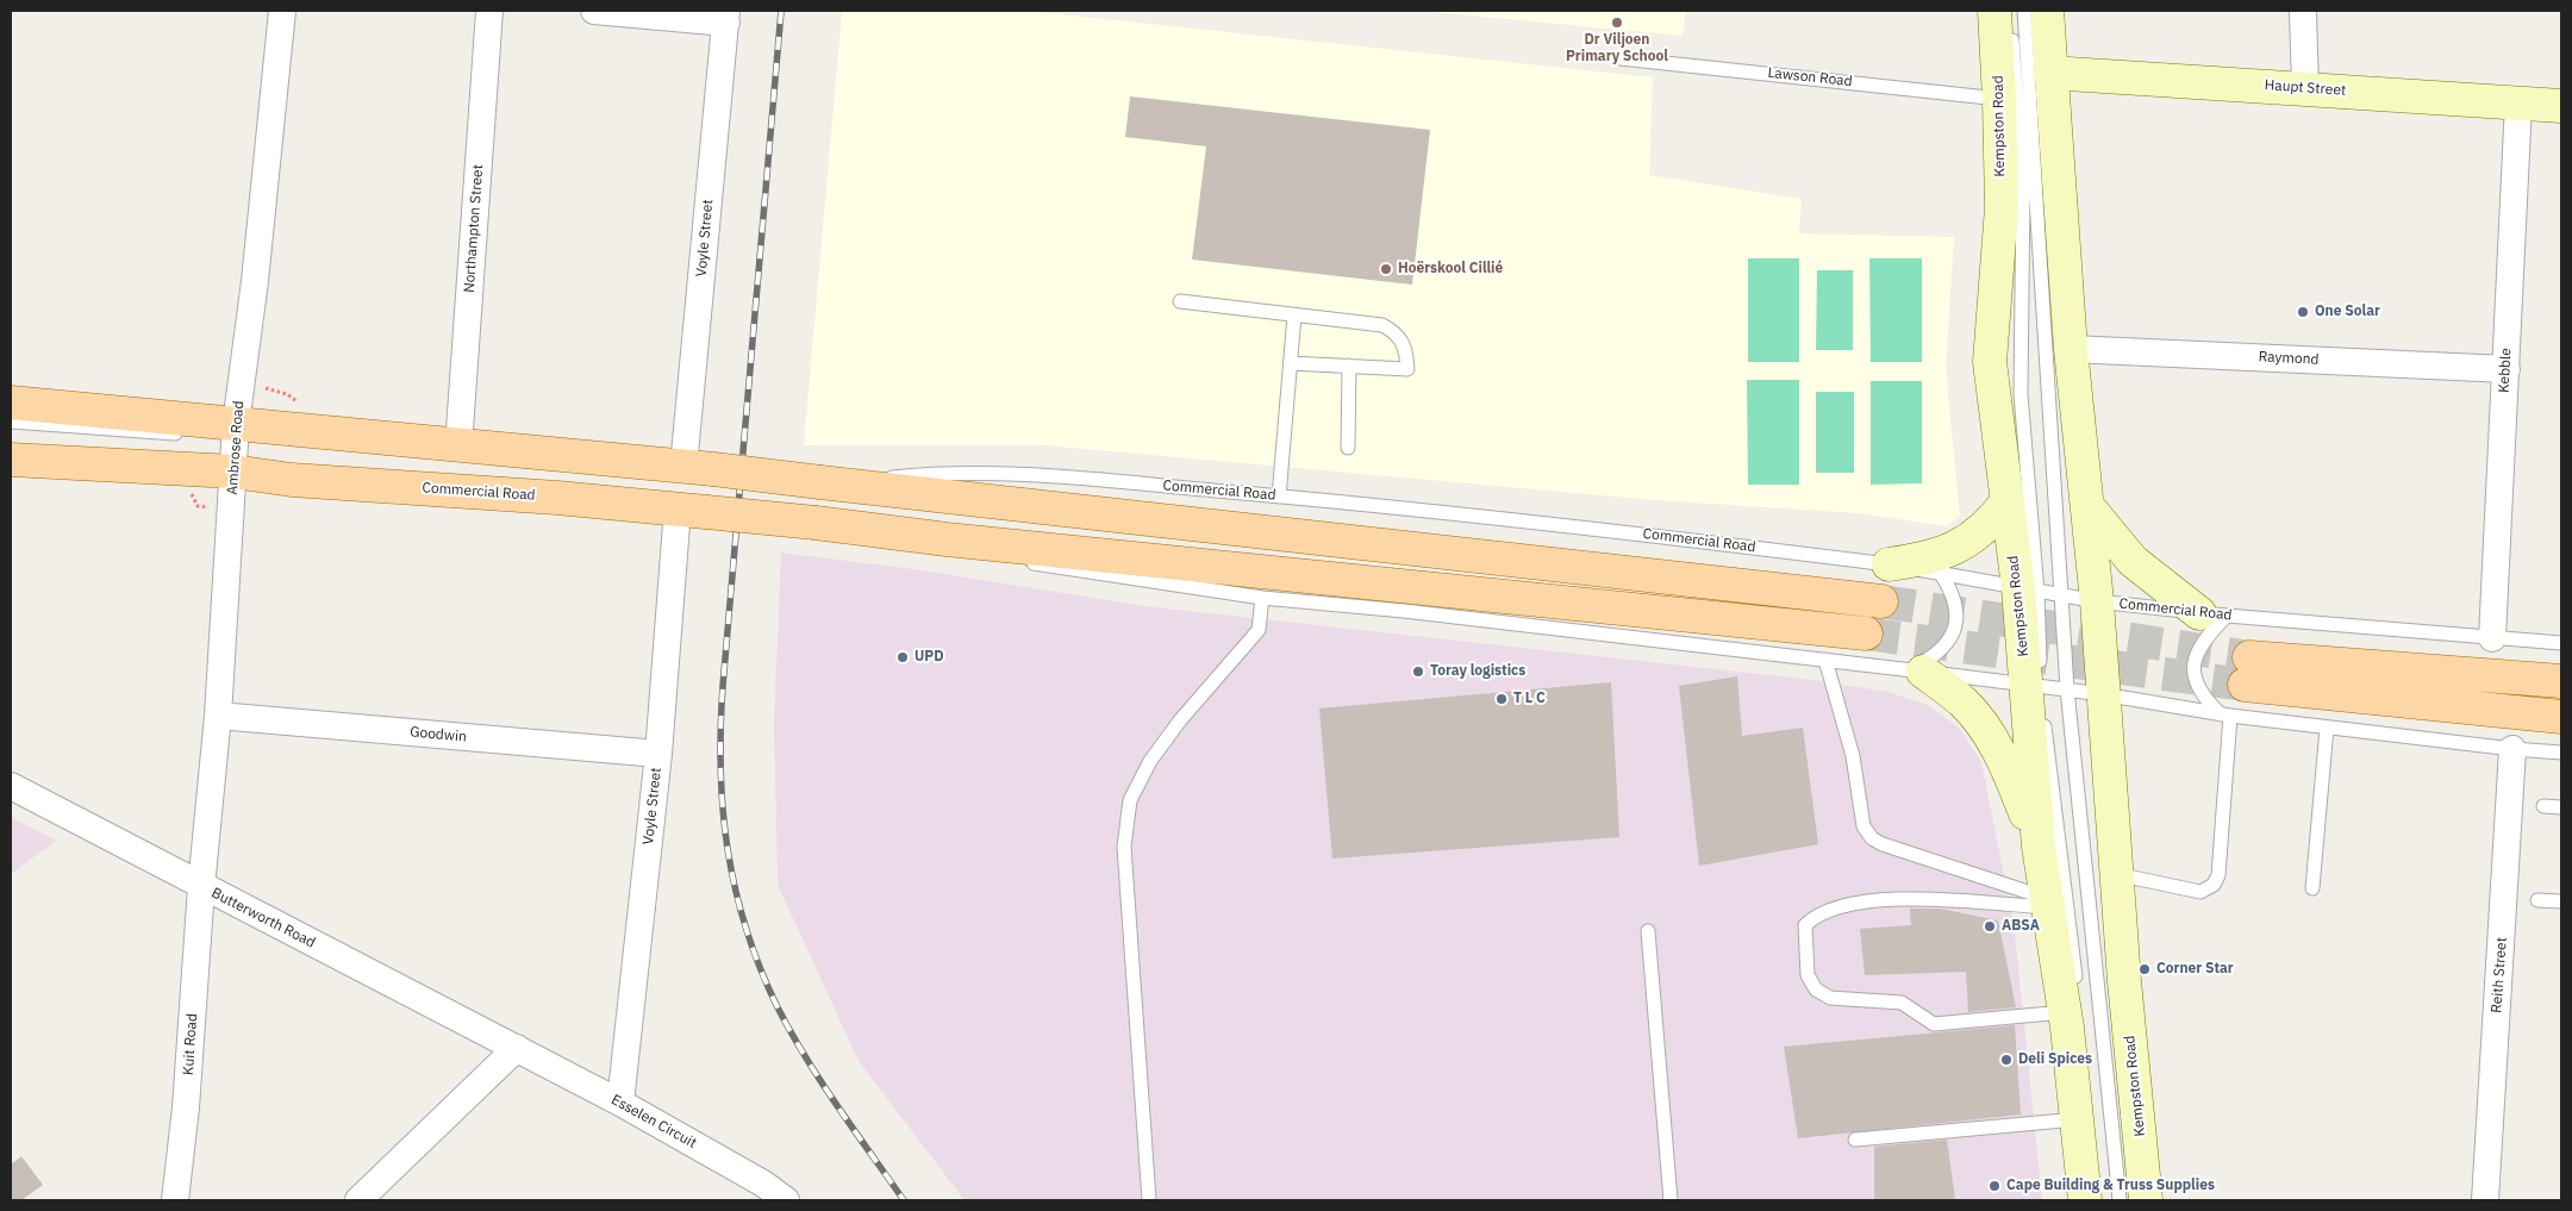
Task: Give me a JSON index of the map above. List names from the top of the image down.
{
  "streets": {
    "main road": ["Haupt Street", "Kempston Road", "Commercial Road"],
    "street": [
      "Northampton Street",
      "Voyle Street",
      "Raymond",
      "Kebble",
      "Ambrose Road",
      "Goodwin",
      "Butterworth Road",
      "Reith Street",
      "Kuit Road",
      "Esselen Circuit"
    ],
    "lane": ["Lawson Road"]
  },
  "crossings": [
    ["Lawson Road", "Kempston Road"],
    ["Haupt Street", "Kempston Road"],
    ["Haupt Street", "Kebble"],
    ["Kempston Road", "Raymond"],
    ["Kempston Road", "Commercial Road"],
    ["Northampton Street", "Commercial Road"],
    ["Voyle Street", "Commercial Road"],
    ["Voyle Street", "Goodwin"],
    ["Voyle Street", "Esselen Circuit"],
    ["Raymond", "Kebble"],
    ["Kebble", "Commercial Road"],
    ["Ambrose Road", "Commercial Road"],
    ["Ambrose Road", "Goodwin"],
    ["Ambrose Road", "Butterworth Road"],
    ["Ambrose Road", "Kuit Road"],
    ["Commercial Road", "Reith Street"],
    ["Butterworth Road", "Kuit Road"],
    ["Butterworth Road", "Esselen Circuit"]
  ],
  "places": [
    "Dr Viljoen Primary School",
    "Hoërskool Cillié",
    "One Solar",
    "UPD",
    "Toray logistics",
    "T L C",
    "ABSA",
    "Corner Star",
    "Deli Spices",
    "Cape Building & Truss Supplies"
  ]
}
